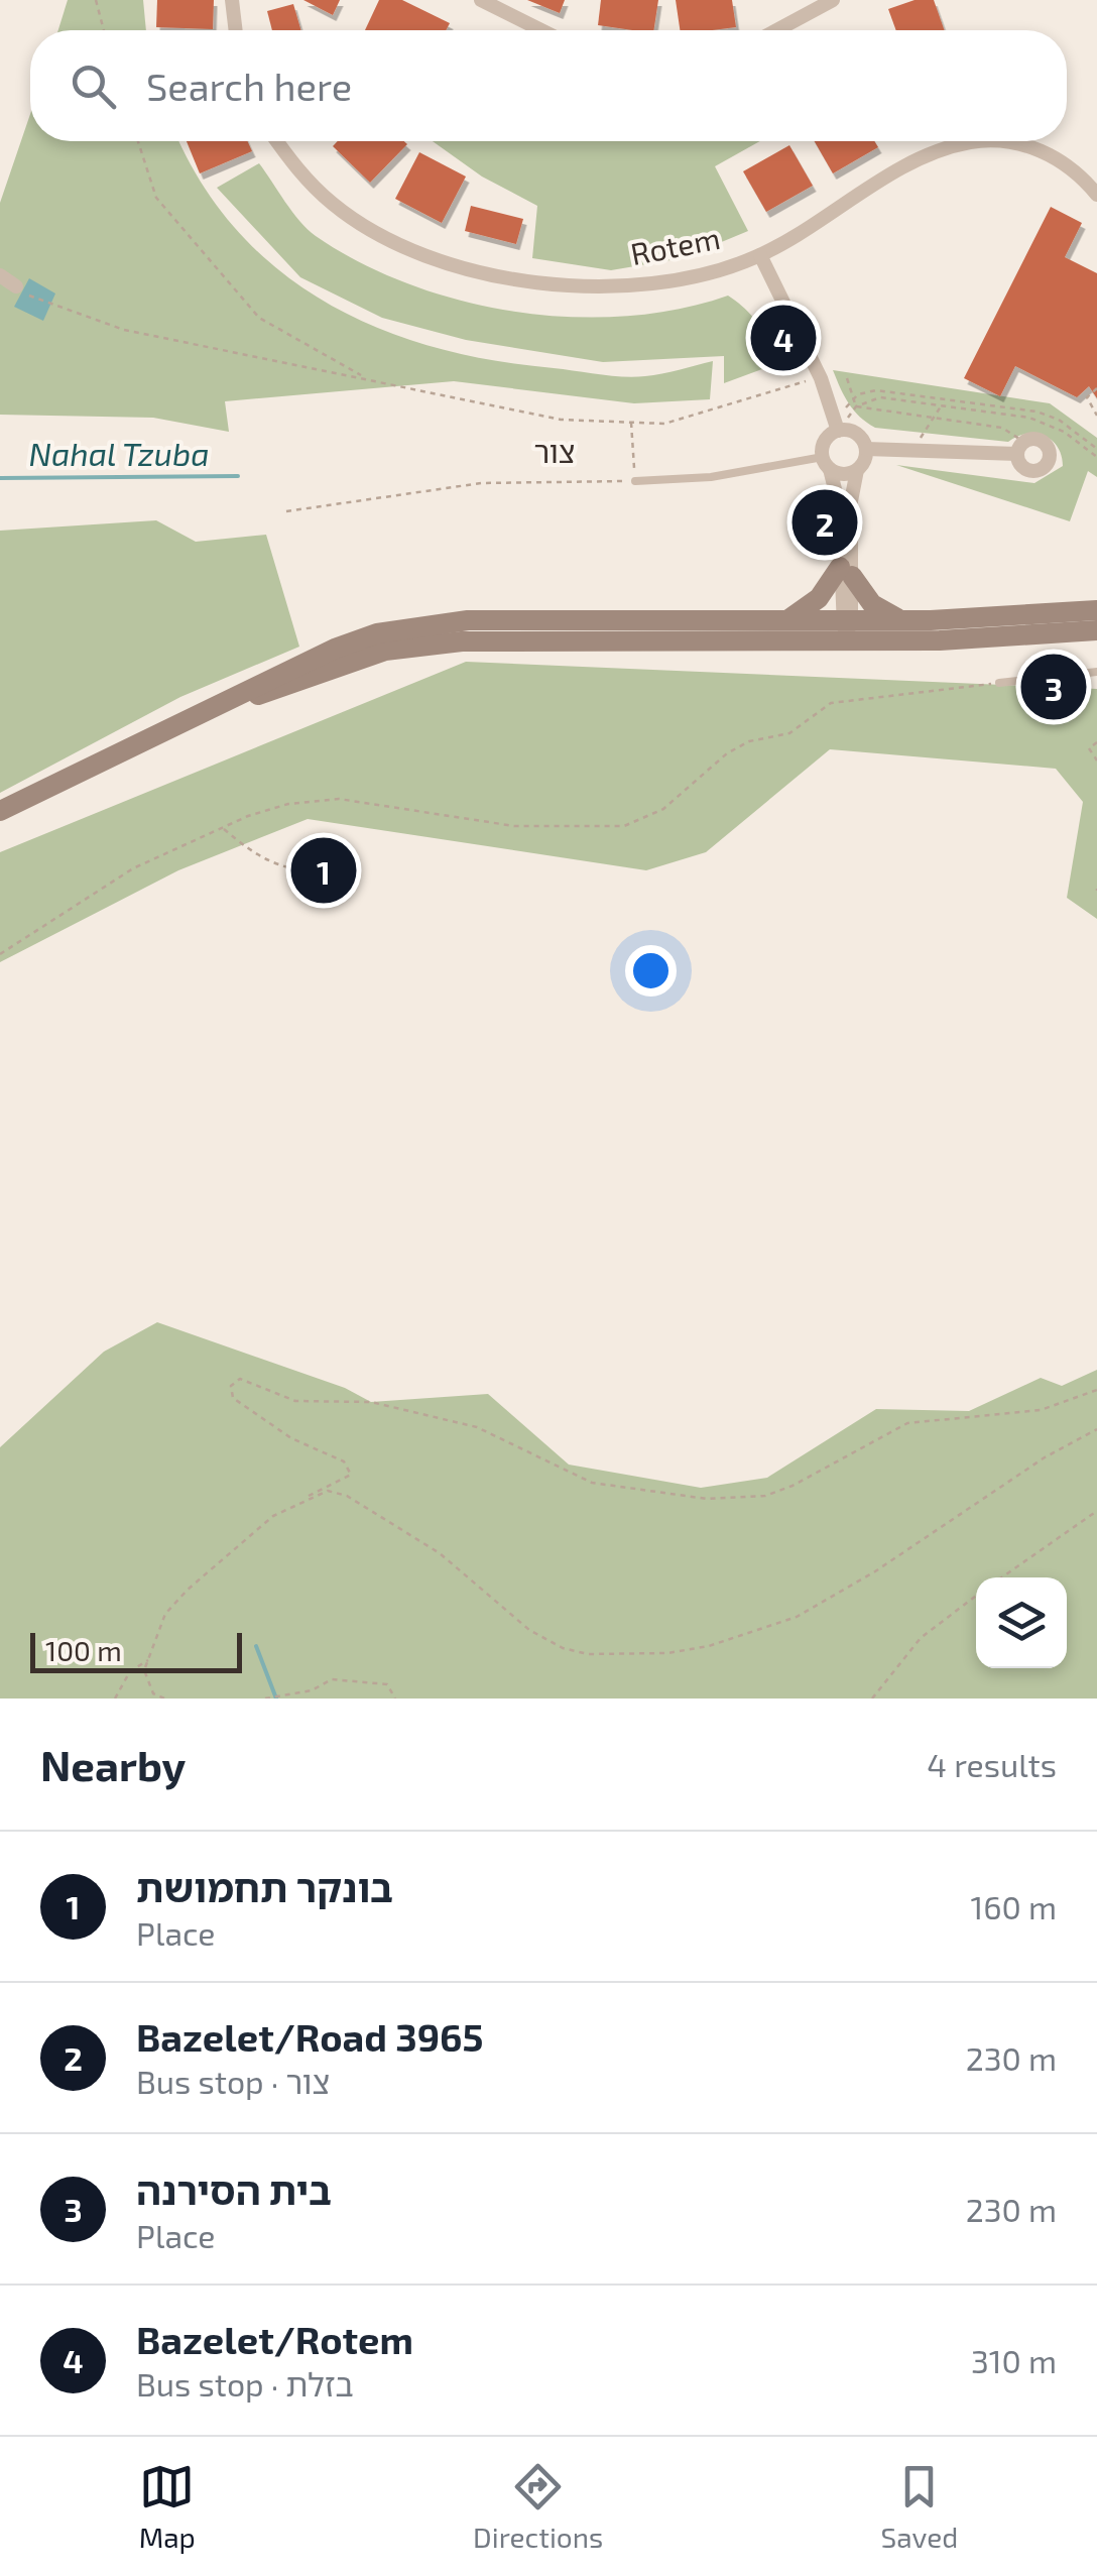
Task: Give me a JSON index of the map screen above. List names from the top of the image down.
{
  "streets": {
    "street": ["Rotem"],
    "path": ["צור"]
  },
  "water": ["Nahal Tzuba"],
  "scale_bar": "100 m",
  "page": {
    "search": "Search here",
    "pins": [
      "4",
      "2",
      "3",
      "1"
    ],
    "scale": "100 m",
    "heading": ["Nearby", "4 results"],
    "list": [
      {
        "mark": "1",
        "name": "בונקר תחמושת",
        "note": "Place",
        "value": "160 m"
      },
      {
        "mark": "2",
        "name": "Bazelet/Road 3965",
        "note": "Bus stop · צור",
        "value": "230 m"
      },
      {
        "mark": "3",
        "name": "בית הסירנה",
        "note": "Place",
        "value": "230 m"
      },
      {
        "mark": "4",
        "name": "Bazelet/Rotem",
        "note": "Bus stop · בזלת",
        "value": "310 m"
      }
    ],
    "nav": ["Map", "Directions", "Saved"]
  }
}
